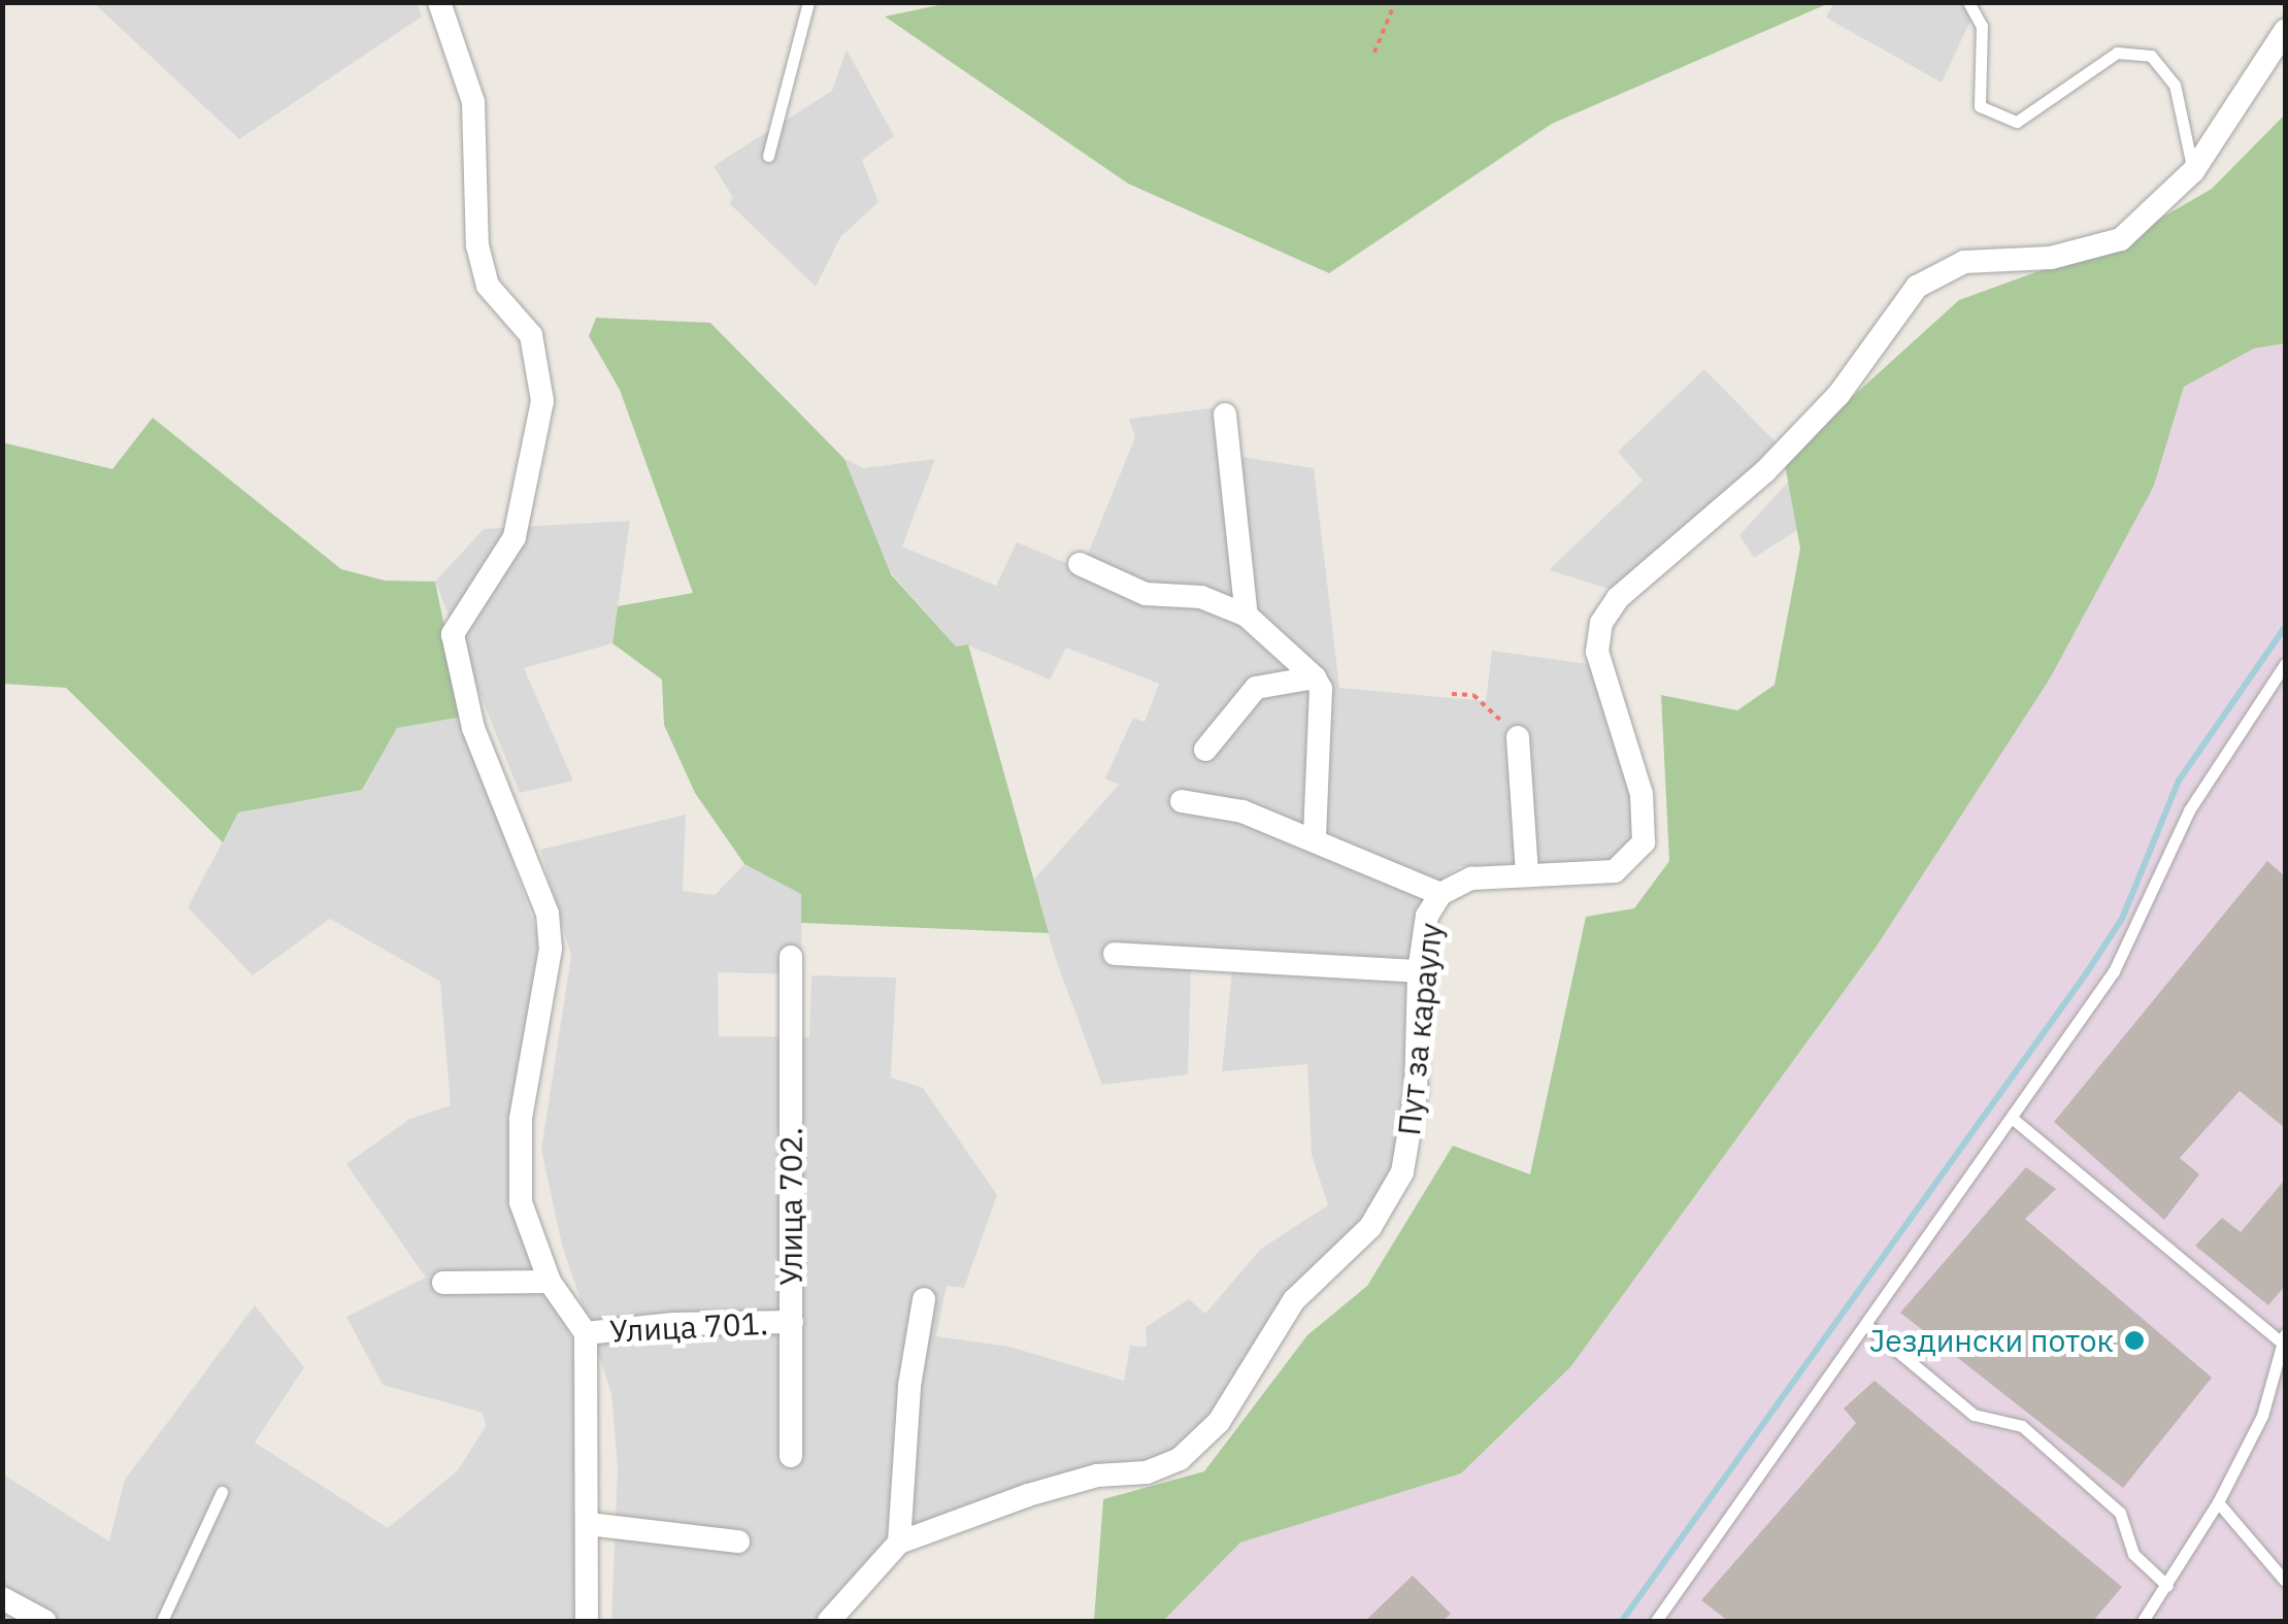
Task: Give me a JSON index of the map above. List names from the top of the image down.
{
  "streets": {
    "street": ["Пут за караулу", "Улица 702.", "Улица 701."]
  },
  "crossings": [
    ["Улица 702.", "Улица 701."]
  ],
  "places": ["Јездински поток"]
}
